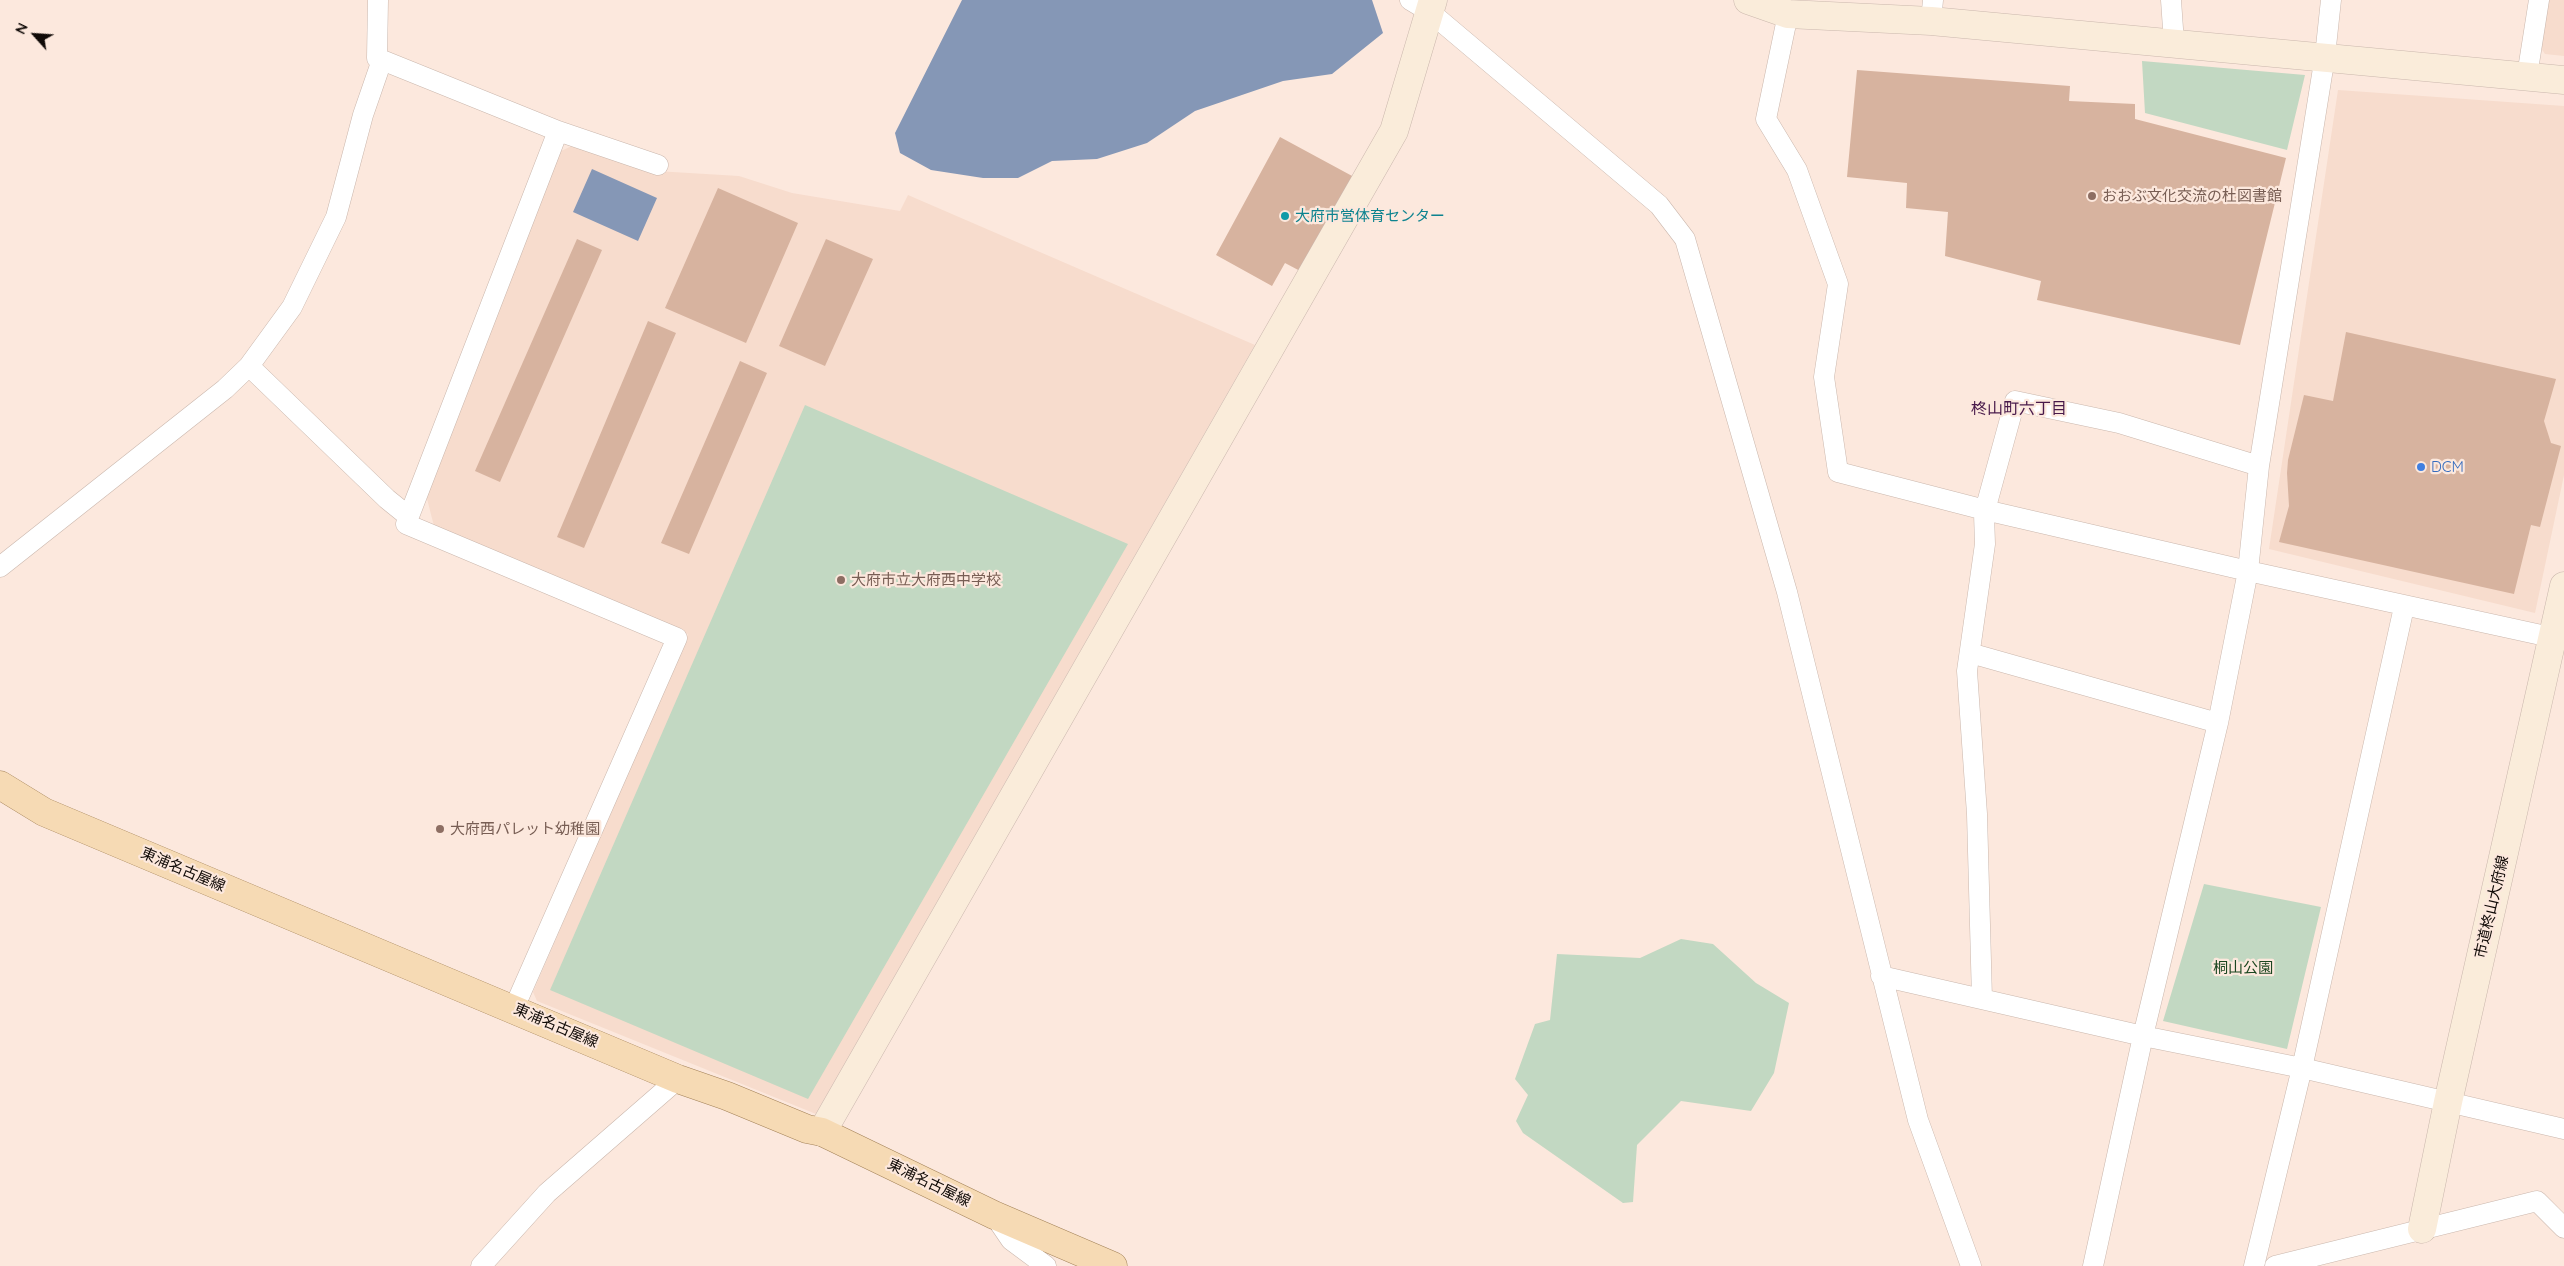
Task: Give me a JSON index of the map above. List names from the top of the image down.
{
  "streets": {
    "main road": ["東浦名古屋線"],
    "street": ["市道柊山大府線"]
  },
  "districts": ["柊山町六丁目"],
  "parks": ["桐山公園"],
  "places": [
    "おおぶ文化交流の杜図書館",
    "大府市営体育センター",
    "DCM",
    "大府市立大府西中学校",
    "大府西パレット幼稚園"
  ],
  "north": "top left"
}
